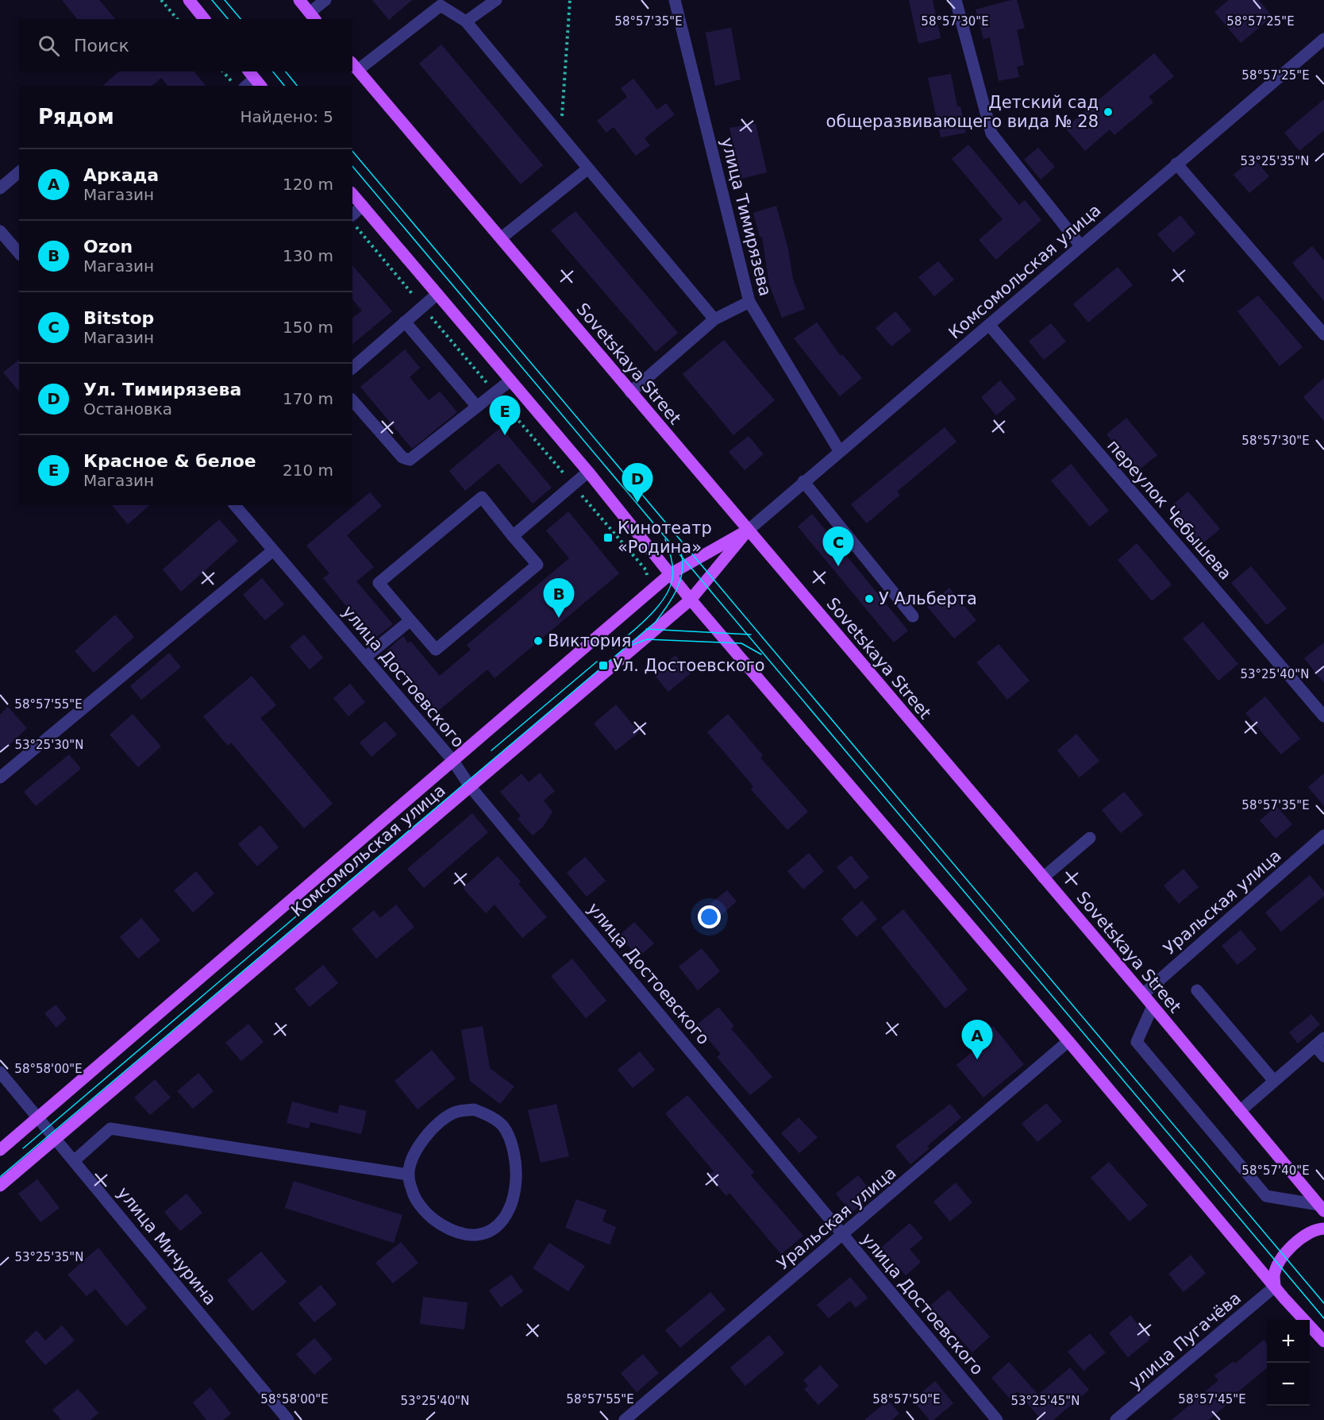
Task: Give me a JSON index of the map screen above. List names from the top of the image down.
{
  "streets": {
    "main road": ["Комсомольская улица", "Sovetskaya Street"],
    "street": [
      "улица Тимирязева",
      "переулок Чебышева",
      "улица Достоевского",
      "Уральская улица",
      "улица Мичурина",
      "улица Пугачёва"
    ]
  },
  "crossings": [
    ["улица Тимирязева", "Комсомольская улица"],
    ["Комсомольская улица", "Sovetskaya Street"],
    ["Комсомольская улица", "переулок Чебышева"],
    ["Комсомольская улица", "улица Достоевского"],
    ["Комсомольская улица", "улица Мичурина"],
    ["Sovetskaya Street", "Уральская улица"],
    ["улица Достоевского", "Уральская улица"]
  ],
  "places": {
    "other": ["Детский сад общеразвивающего вида № 28", "У Альберта", "Виктория"],
    "transit": ["Кинотеатр «Родина»", "Ул. Достоевского"]
  },
  "page": {
    "search": "Поиск",
    "heading": ["Рядом", "Найдено: 5"],
    "list": [
      {
        "mark": "A",
        "name": "Аркада",
        "note": "Магазин",
        "value": "120 m"
      },
      {
        "mark": "B",
        "name": "Ozon",
        "note": "Магазин",
        "value": "130 m"
      },
      {
        "mark": "C",
        "name": "Bitstop",
        "note": "Магазин",
        "value": "150 m"
      },
      {
        "mark": "D",
        "name": "Ул. Тимирязева",
        "note": "Остановка",
        "value": "170 m"
      },
      {
        "mark": "E",
        "name": "Красное & белое",
        "note": "Магазин",
        "value": "210 m"
      }
    ],
    "pins": [
      "E",
      "D",
      "C",
      "B",
      "A"
    ],
    "map_buttons": ["+", "−"]
  },
  "coordinates": [
    "58°57'25\"E",
    "58°57'35\"E",
    "58°57'30\"E",
    "53°25'35\"N",
    "53°25'40\"N",
    "58°57'55\"E",
    "53°25'30\"N",
    "58°58'00\"E",
    "58°57'40\"E",
    "58°57'50\"E",
    "58°57'45\"E",
    "53°25'45\"N"
  ]
}
